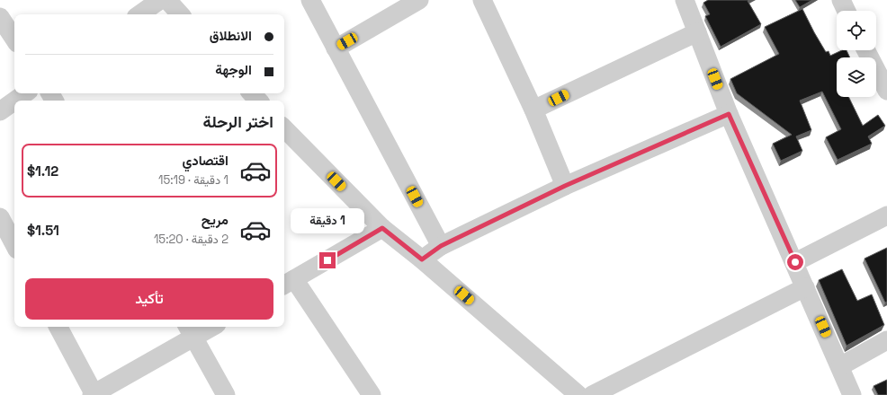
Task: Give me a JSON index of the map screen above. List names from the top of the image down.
{
  "page": {
    "banner": ["الانطلاق", "الوجهة"],
    "heading": "اختر الرحلة",
    "list": [
      {
        "name": "اقتصادي",
        "note": "1 دقيقة · 15:19",
        "value": "$1.12"
      },
      {
        "name": "مريح",
        "note": "2 دقيقة · 15:20",
        "value": "$1.51"
      }
    ],
    "bubble": "1 دقيقة",
    "buttons": "تأكيد"
  }
}
